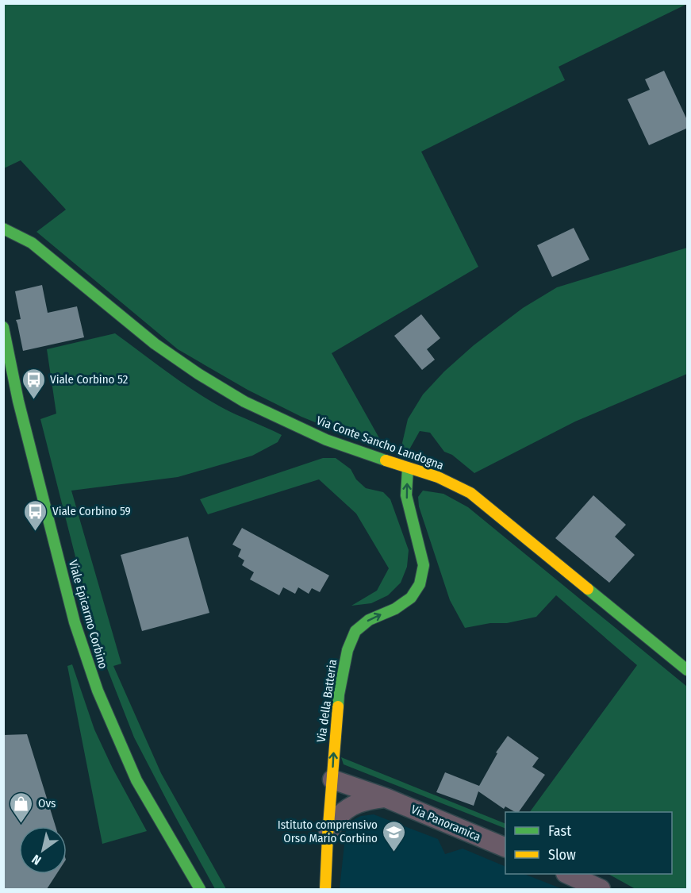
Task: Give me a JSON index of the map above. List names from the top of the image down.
{
  "streets": {
    "main road": ["Via Conte Sancho Landogna", "Viale Epicarmo Corbino", "Via della Batteria"],
    "street": ["Via Panoramica"]
  },
  "crossings": [
    ["Via Conte Sancho Landogna", "Via della Batteria"],
    ["Via della Batteria", "Via Panoramica"]
  ],
  "one_way": ["Via della Batteria"],
  "places": {
    "bus stop": ["Viale Corbino 52", "Viale Corbino 59"],
    "shop": ["Ovs"],
    "school or university": ["Istituto comprensivo Orso Mario Corbino"]
  },
  "legend": ["Fast", "Slow"],
  "north": "bottom left"
}
